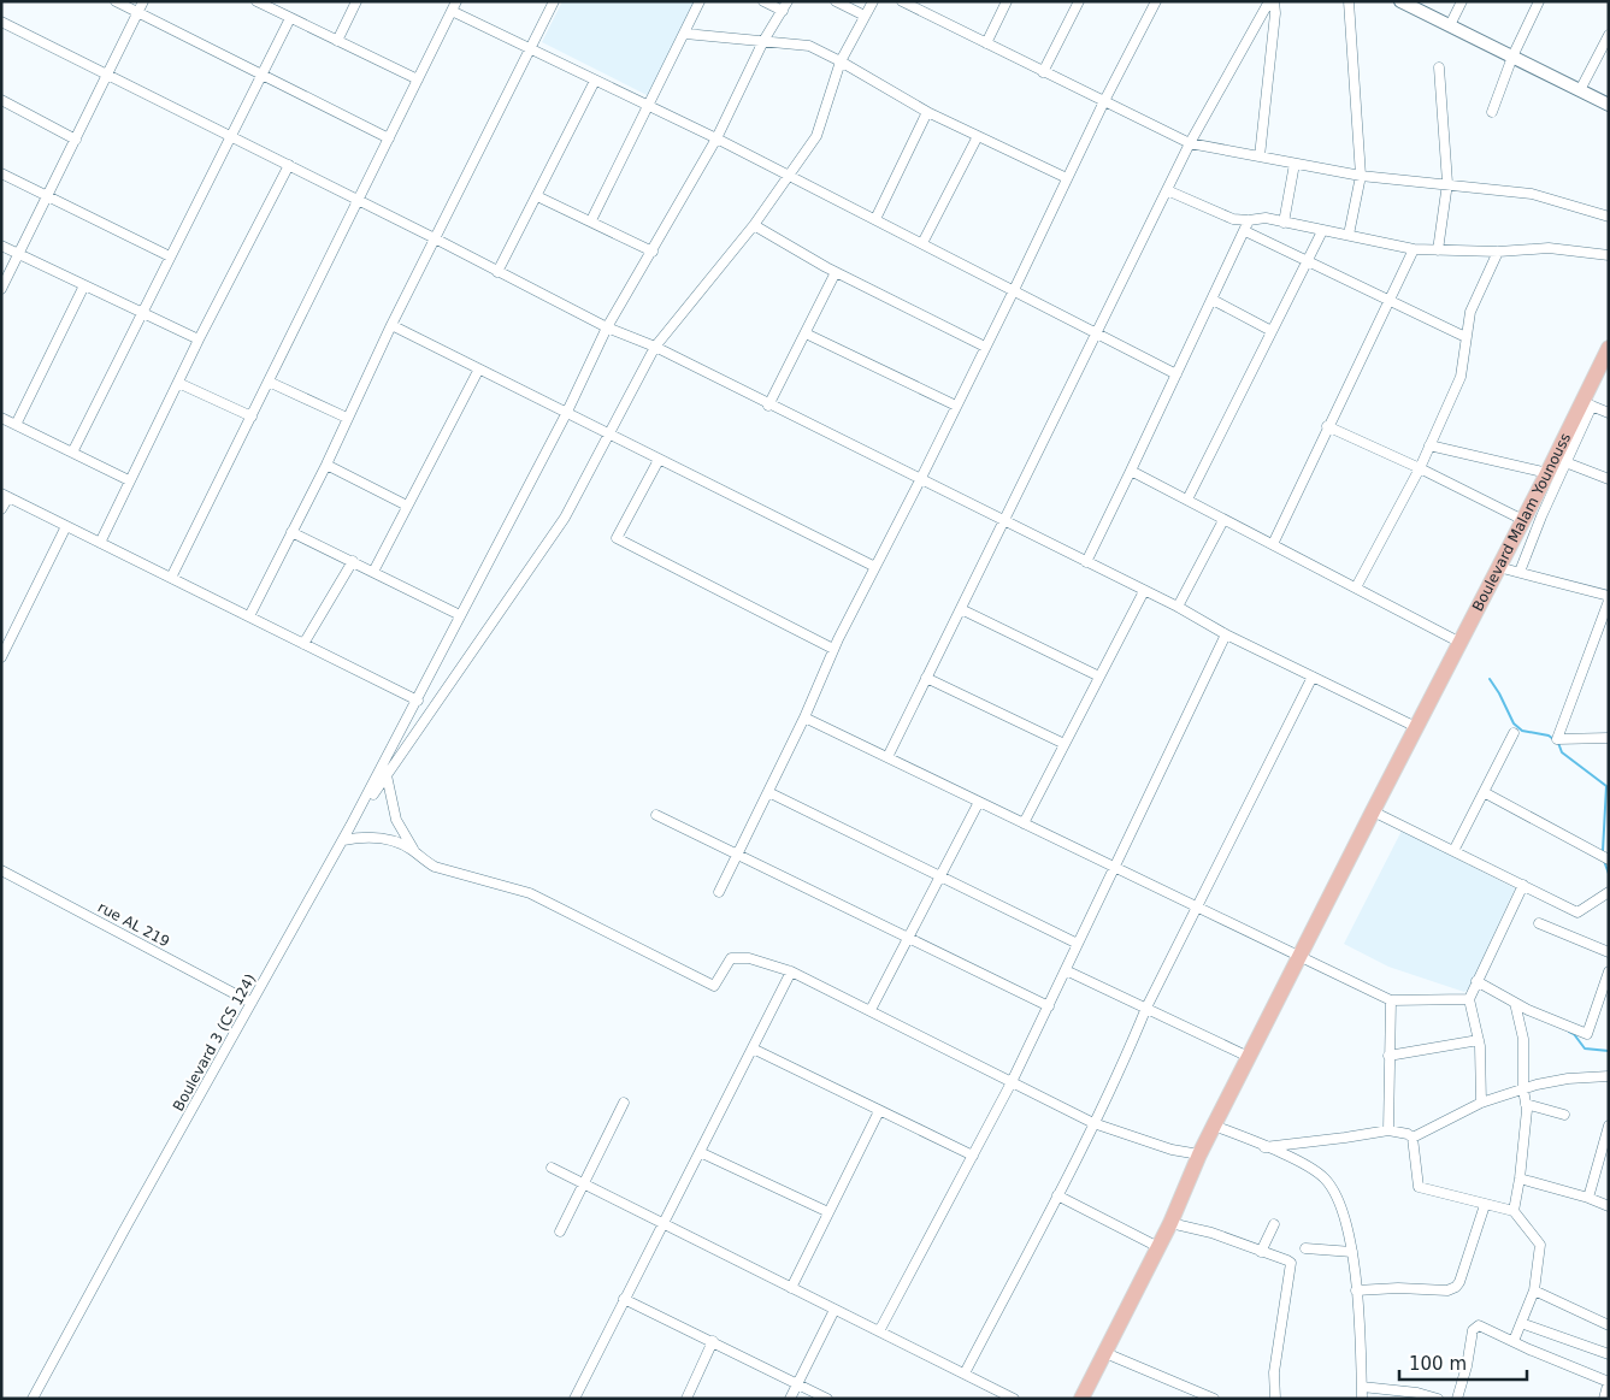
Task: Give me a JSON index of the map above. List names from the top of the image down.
{
  "streets": {
    "main road": ["Boulevard Malam Younouss"],
    "street": ["rue AL 219", "Boulevard 3 (CS 124)"]
  },
  "crossings": [
    ["rue AL 219", "Boulevard 3 (CS 124)"]
  ],
  "scale_bar": "100 m"
}
